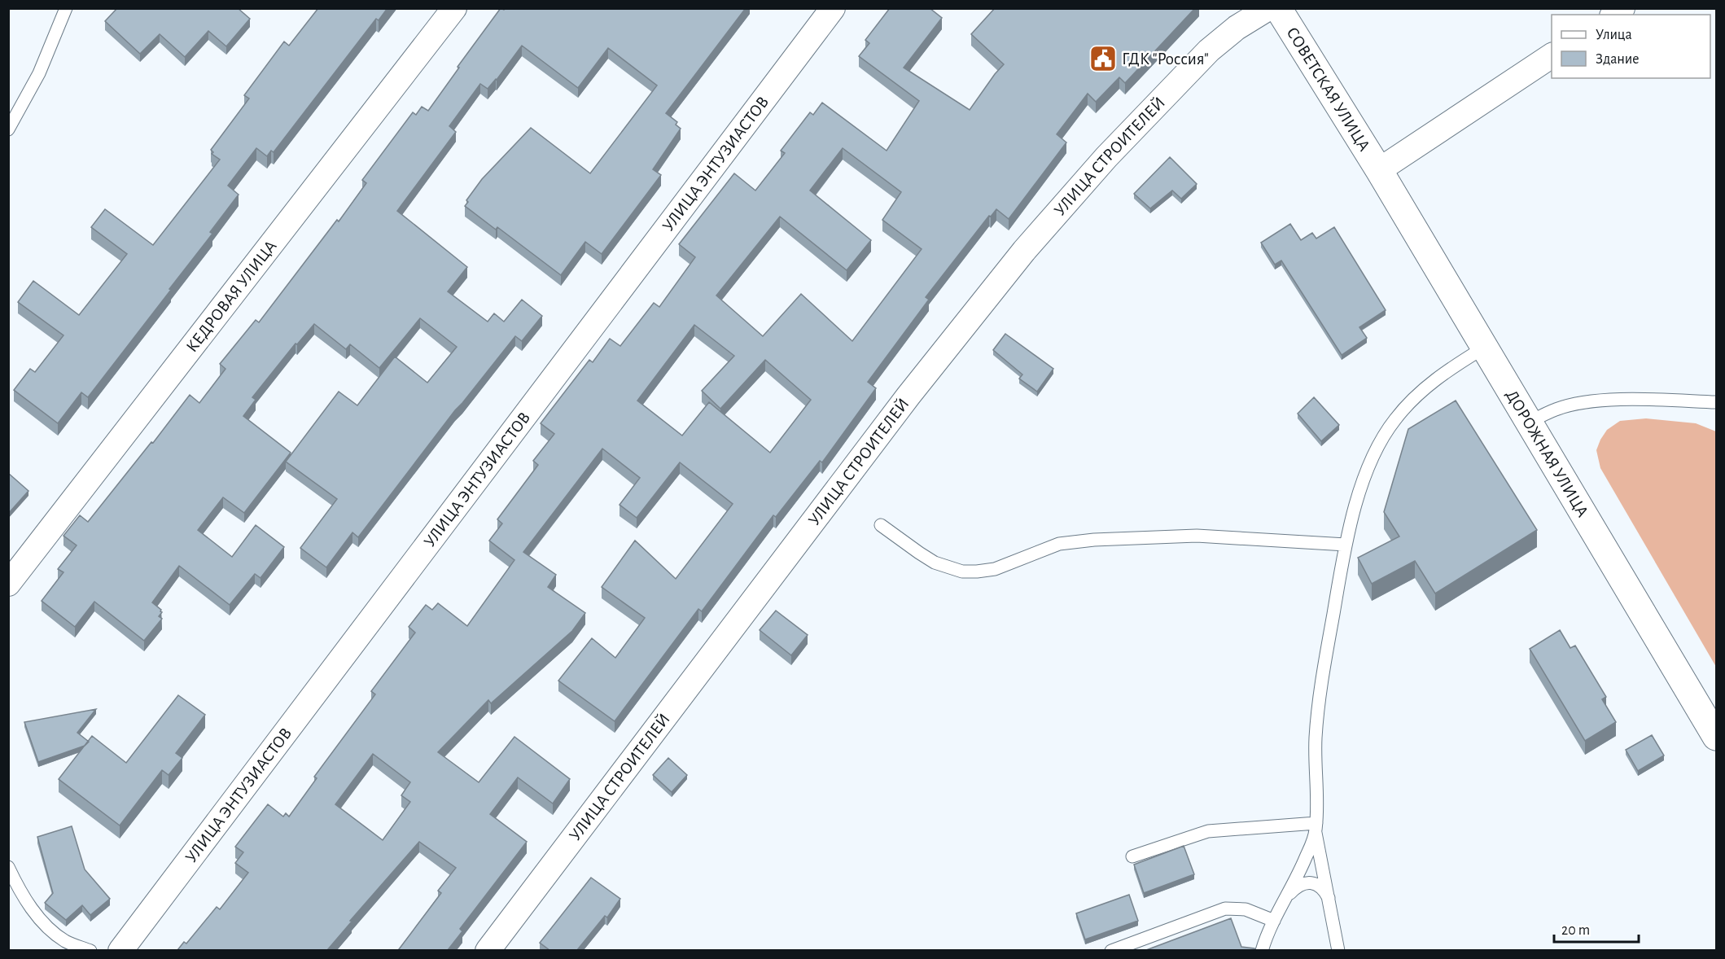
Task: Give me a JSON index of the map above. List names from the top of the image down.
{
  "streets": {
    "street": [
      "СОВЕТСКАЯ УЛИЦА",
      "УЛИЦА СТРОИТЕЛЕЙ",
      "УЛИЦА ЭНТУЗИАСТОВ",
      "КЕДРОВАЯ УЛИЦА",
      "ДОРОЖНАЯ УЛИЦА"
    ]
  },
  "crossings": [
    ["СОВЕТСКАЯ УЛИЦА", "ДОРОЖНАЯ УЛИЦА"]
  ],
  "places": {
    "public building": ["ГДК \"Россия\""]
  },
  "legend": ["Улица", "Здание"],
  "scale_bar": "20 m"
}
